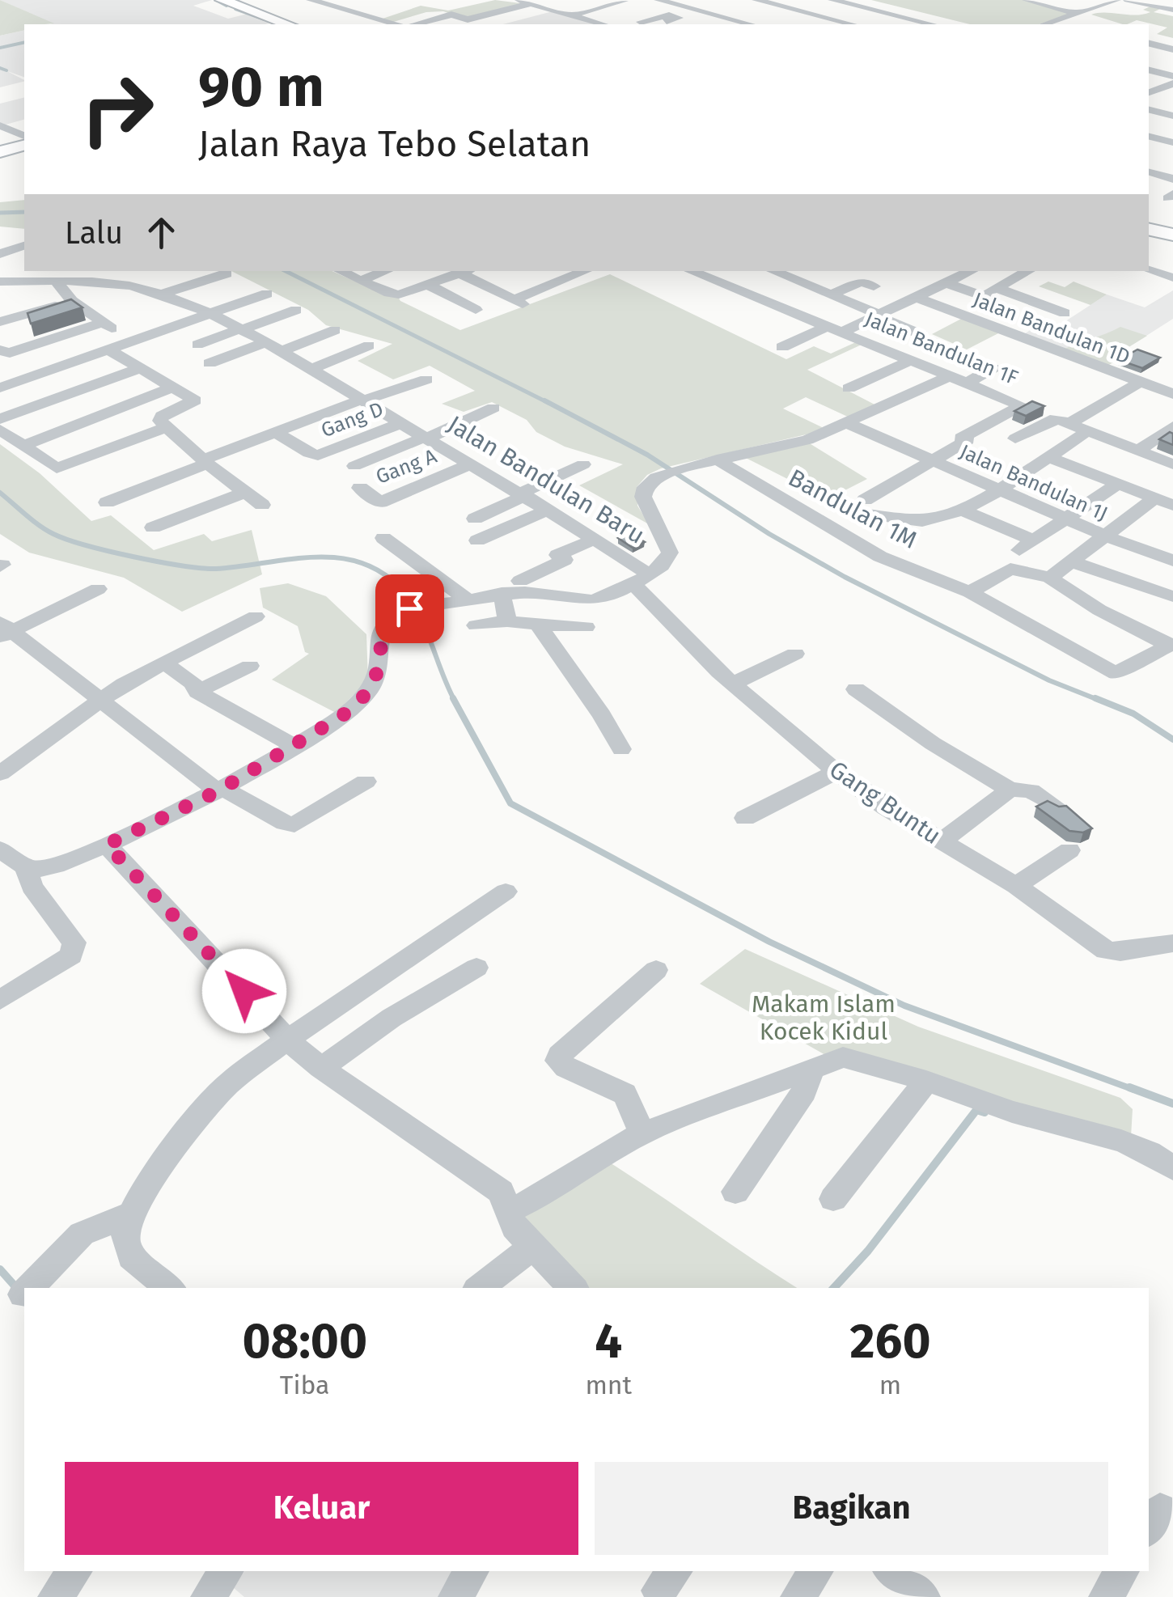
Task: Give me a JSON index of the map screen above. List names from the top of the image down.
{
  "streets": {
    "street": [
      "Jalan Bandulan 1D",
      "Jalan Bandulan 1F",
      "Gang D",
      "Gang A",
      "Jalan Bandulan Baru",
      "Jalan Bandulan 1J",
      "Bandulan 1M",
      "Gang Buntu"
    ]
  },
  "crossings": [
    ["Jalan Bandulan 1F", "Jalan Bandulan 1J"],
    ["Gang D", "Jalan Bandulan Baru"],
    ["Gang A", "Jalan Bandulan Baru"],
    ["Jalan Bandulan Baru", "Gang Buntu"]
  ],
  "parks": ["Makam Islam Kocek Kidul"],
  "page": {
    "turn": ["90 m", "Jalan Raya Tebo Selatan"],
    "then": "Lalu",
    "eta": [
      "08:00",
      "Tiba",
      "4",
      "mnt",
      "260",
      "m"
    ],
    "buttons": ["Keluar", "Bagikan"]
  }
}
